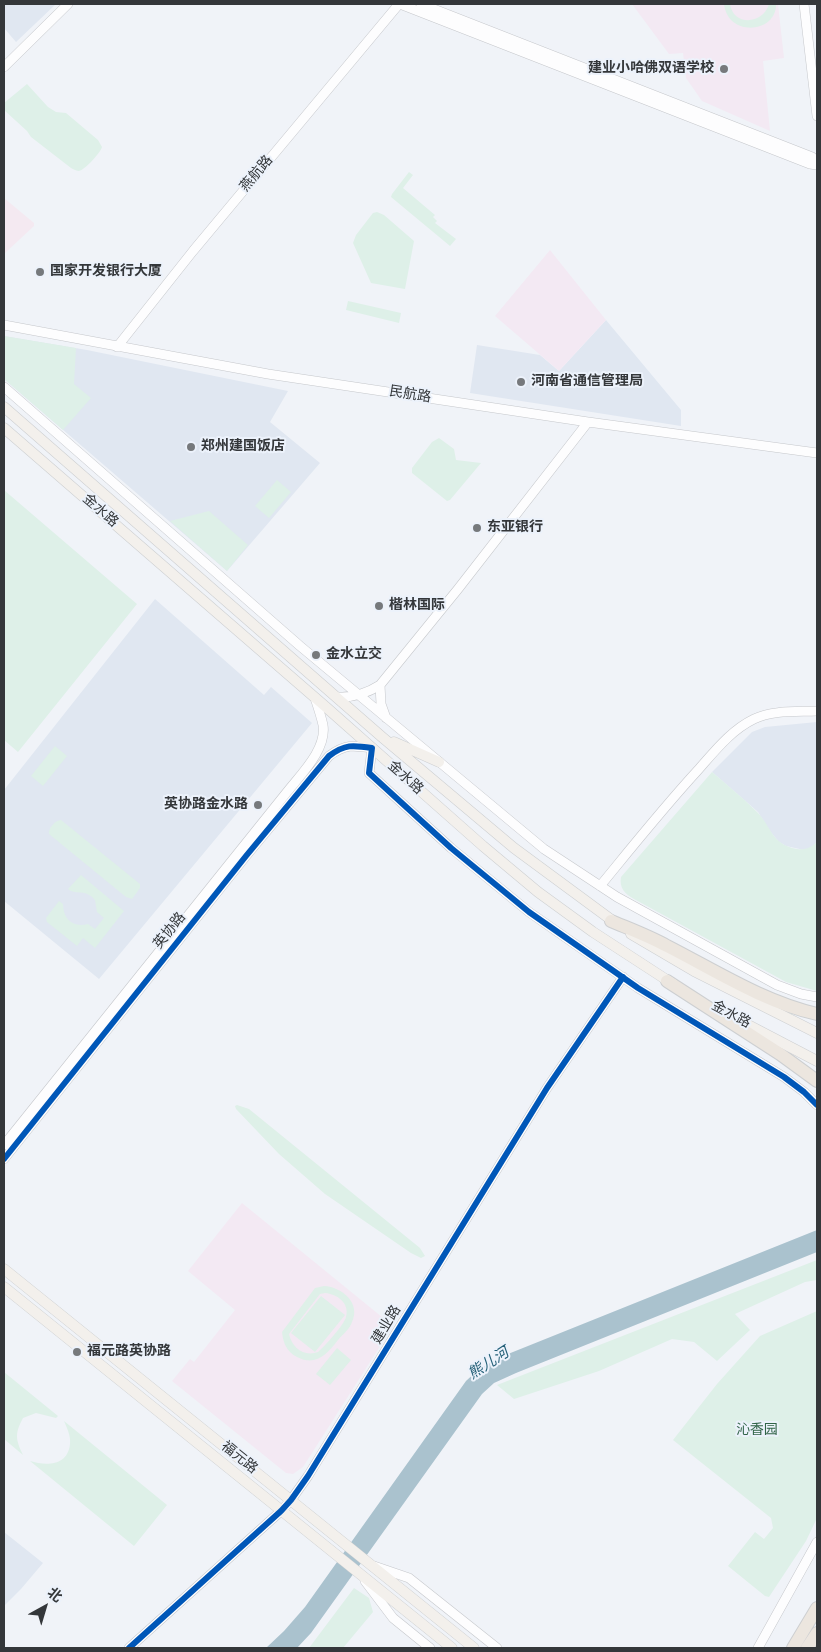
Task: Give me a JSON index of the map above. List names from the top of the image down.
{
  "streets": {
    "main road": ["金水路", "福元路"],
    "street": [
      "燕航路",
      "民航路",
      "英协路",
      "建业路"
    ]
  },
  "crossings": [
    ["燕航路", "民航路"],
    ["金水路", "英协路"],
    ["建业路", "福元路"]
  ],
  "water": ["熊儿河"],
  "parks": ["沁香园"],
  "places": [
    "建业小哈佛双语学校",
    "国家开发银行大厦",
    "河南省通信管理局",
    "郑州建国饭店",
    "东亚银行",
    "楷林国际",
    "金水立交",
    "英协路金水路",
    "福元路英协路"
  ],
  "north": "top right"
}
